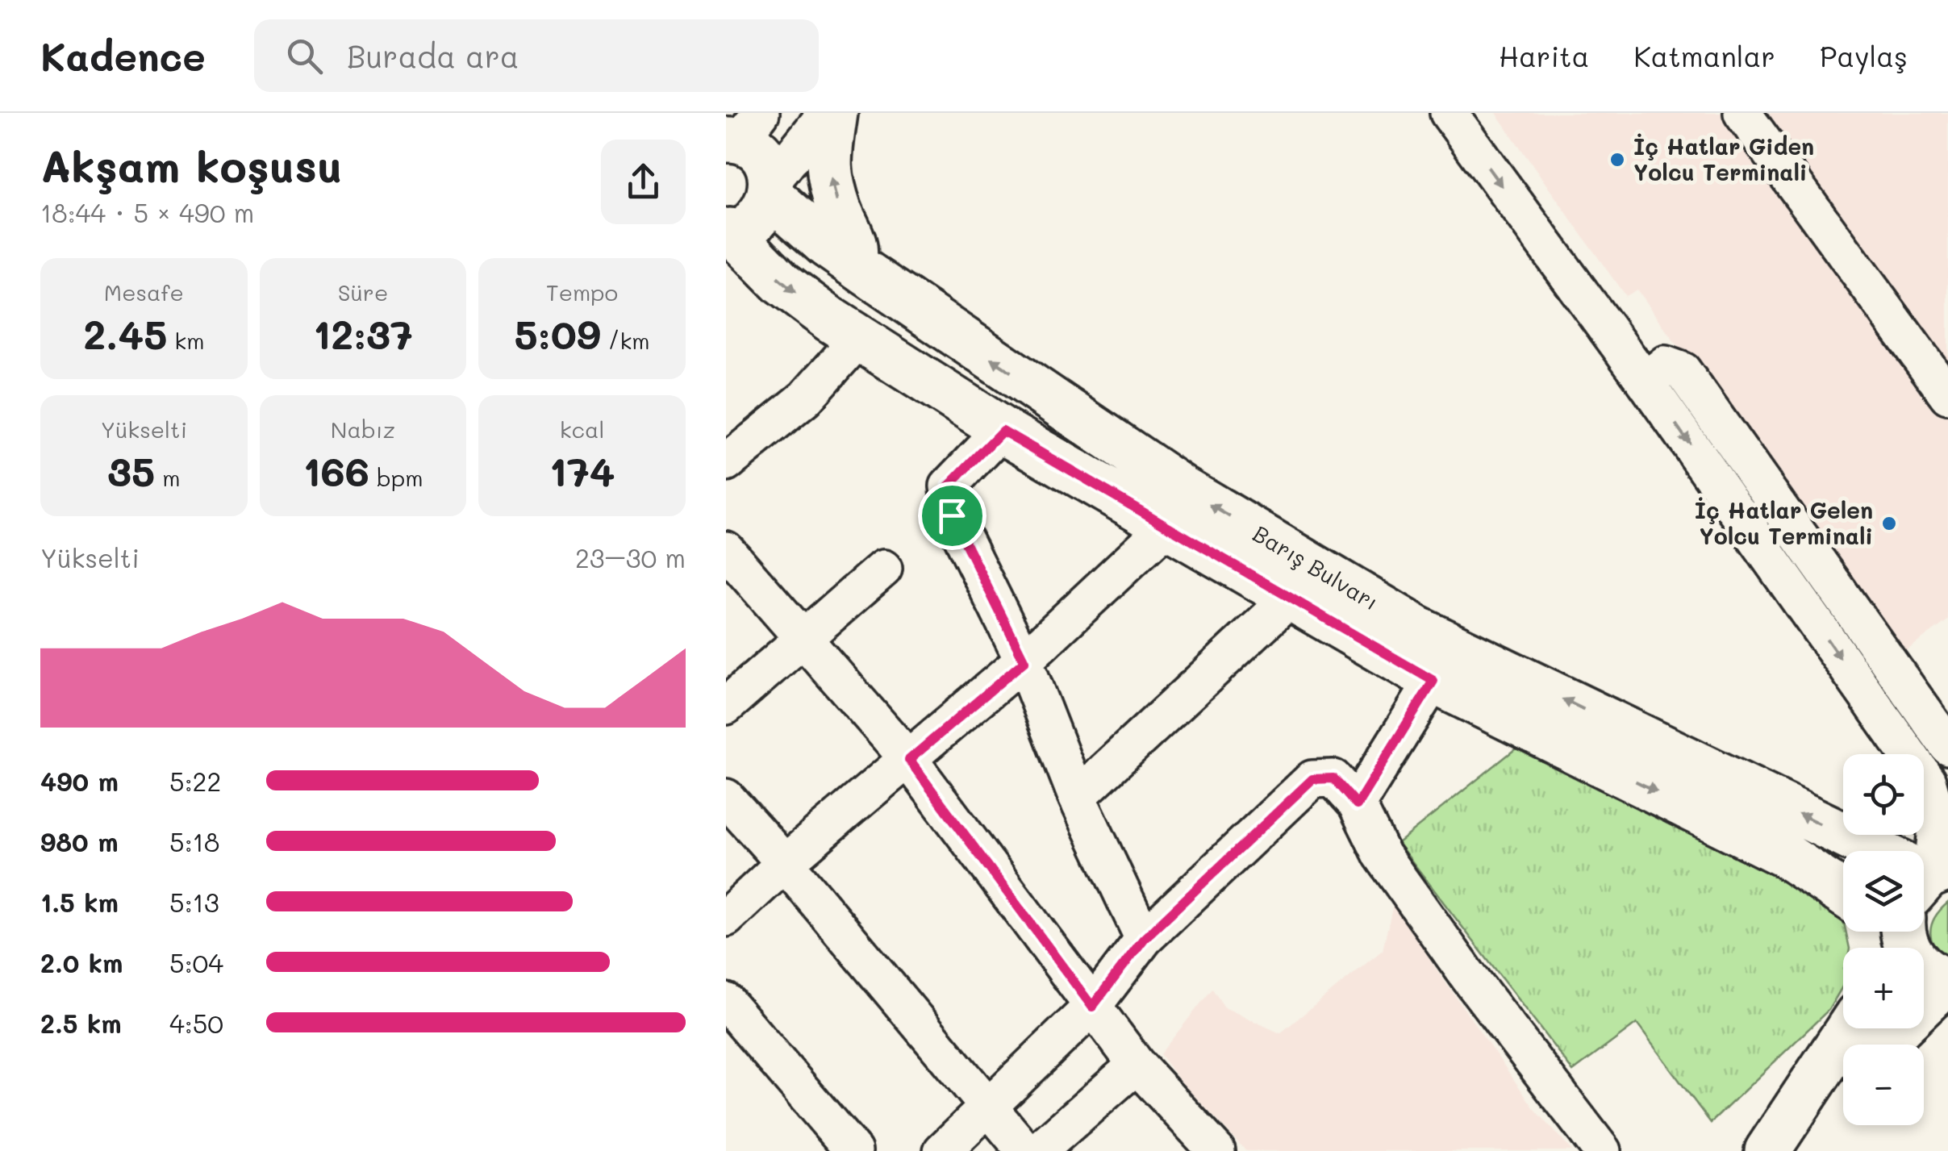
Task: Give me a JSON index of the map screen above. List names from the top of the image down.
{
  "streets": {
    "main road": ["Barış Bulvarı"]
  },
  "places": ["İç Hatlar Giden Yolcu Terminali", "İç Hatlar Gelen Yolcu Terminali"],
  "page": {
    "header": "Kadence",
    "search": "Burada ara",
    "nav": ["Harita", "Katmanlar", "Paylaş"],
    "heading": ["Akşam koşusu", "18:44 · 5 × 490 m"],
    "stats": [
      ["Mesafe", "2.45 km"],
      ["Süre", "12:37"],
      ["Tempo", "5:09 /km"],
      ["Yükselti", "35 m"],
      ["Nabız", "166 bpm"],
      ["kcal", "174"]
    ],
    "chart": ["Yükselti", "23–30 m"],
    "list": [
      {
        "name": "490 m",
        "note": "5:22"
      },
      {
        "name": "980 m",
        "note": "5:18"
      },
      {
        "name": "1.5 km",
        "note": "5:13"
      },
      {
        "name": "2.0 km",
        "note": "5:04"
      },
      {
        "name": "2.5 km",
        "note": "4:50"
      }
    ],
    "map_buttons": ["+", "−"]
  }
}
